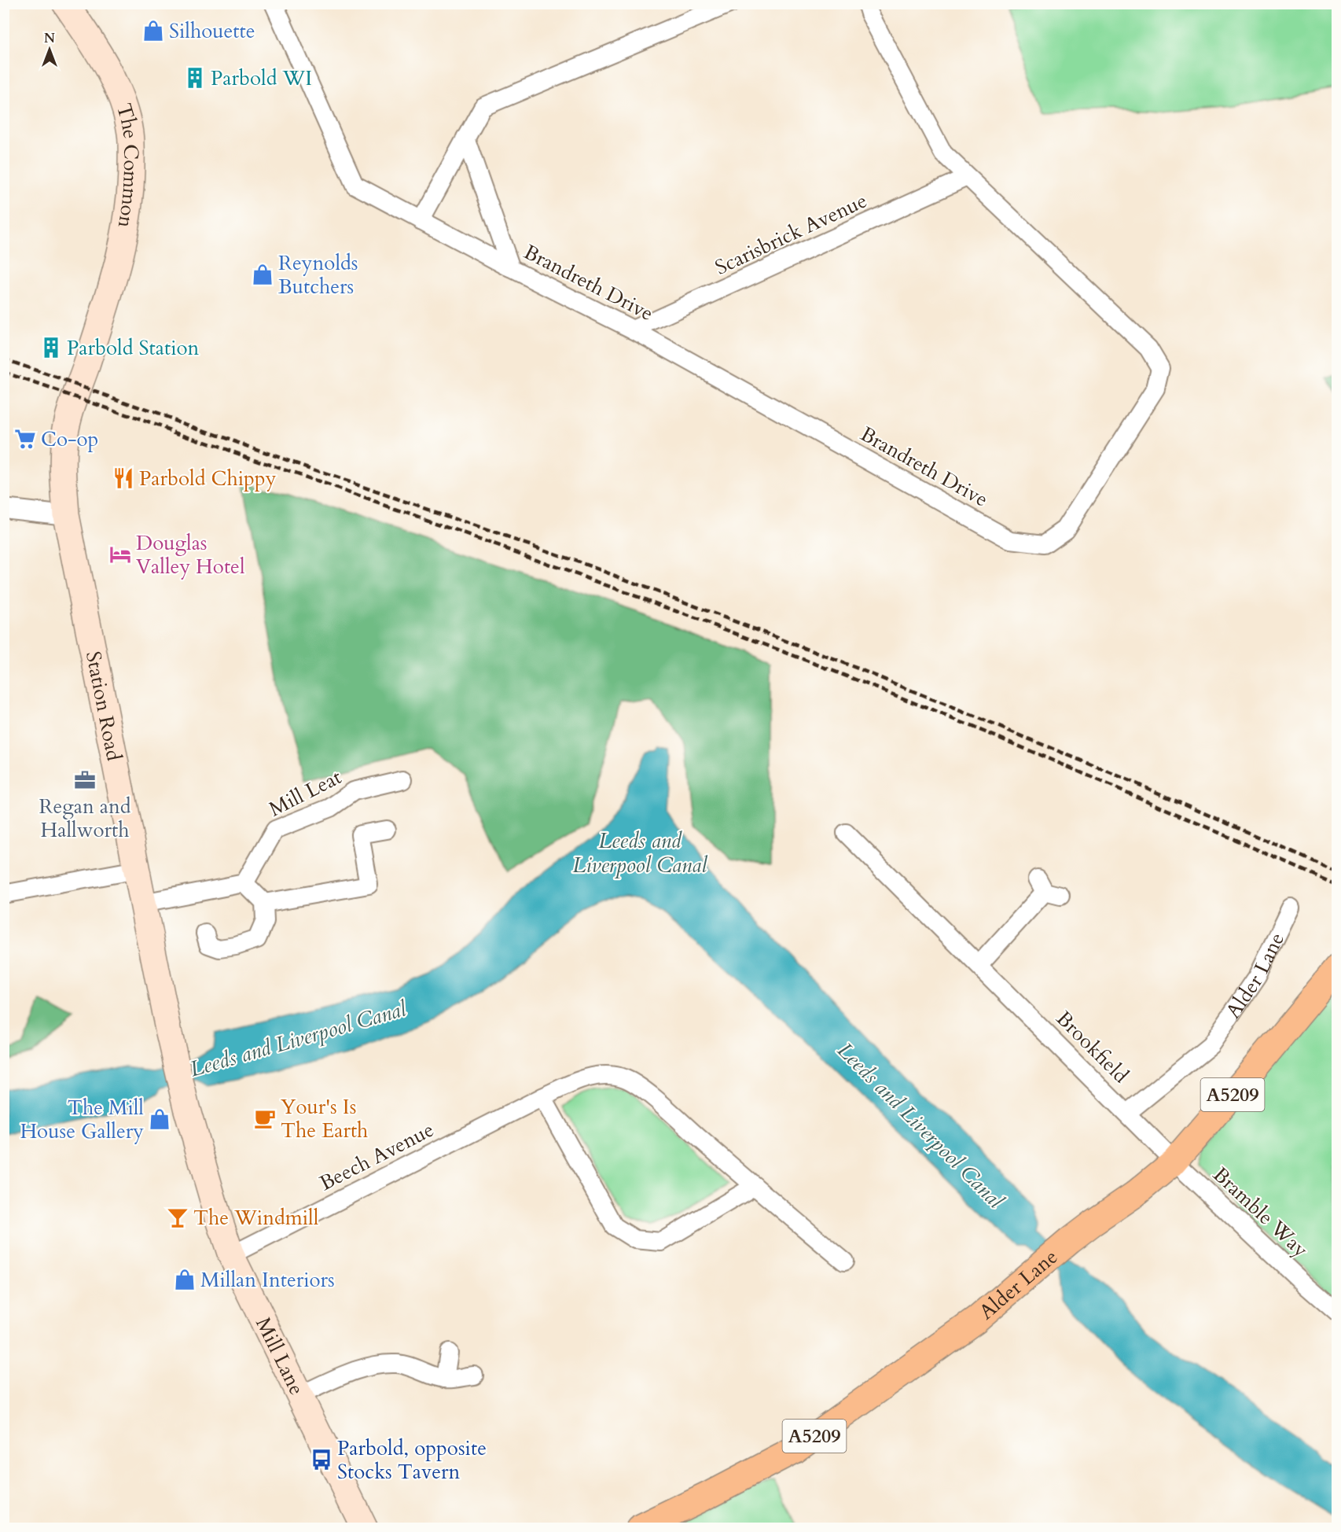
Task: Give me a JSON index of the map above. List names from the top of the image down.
{
  "streets": {
    "highway": ["Alder Lane", "A5209"],
    "street": [
      "The Common",
      "Scarisbrick Avenue",
      "Brandreth Drive",
      "Station Road",
      "Mill Leat",
      "Brookfield",
      "Beech Avenue",
      "Bramble Way",
      "Mill Lane"
    ]
  },
  "crossings": [
    ["The Common", "Station Road"],
    ["Scarisbrick Avenue", "Brandreth Drive"],
    ["Station Road", "Mill Lane"],
    ["Alder Lane", "Brookfield"],
    ["Alder Lane", "Bramble Way"],
    ["Brookfield", "Bramble Way"],
    ["Beech Avenue", "Mill Lane"]
  ],
  "water": ["Leeds and Liverpool Canal"],
  "places": {
    "shop": [
      "Silhouette",
      "Reynolds Butchers",
      "The Mill House Gallery",
      "Millan Interiors"
    ],
    "building": ["Parbold WI", "Parbold Station"],
    "supermarket": ["Co-op"],
    "restaurant": ["Parbold Chippy"],
    "hotel": ["Douglas Valley Hotel"],
    "office": ["Regan and Hallworth"],
    "cafe": ["Your's Is The Earth"],
    "bar": ["The Windmill"],
    "bus stop": ["Parbold, opposite Stocks Tavern"]
  },
  "north": "top"
}
